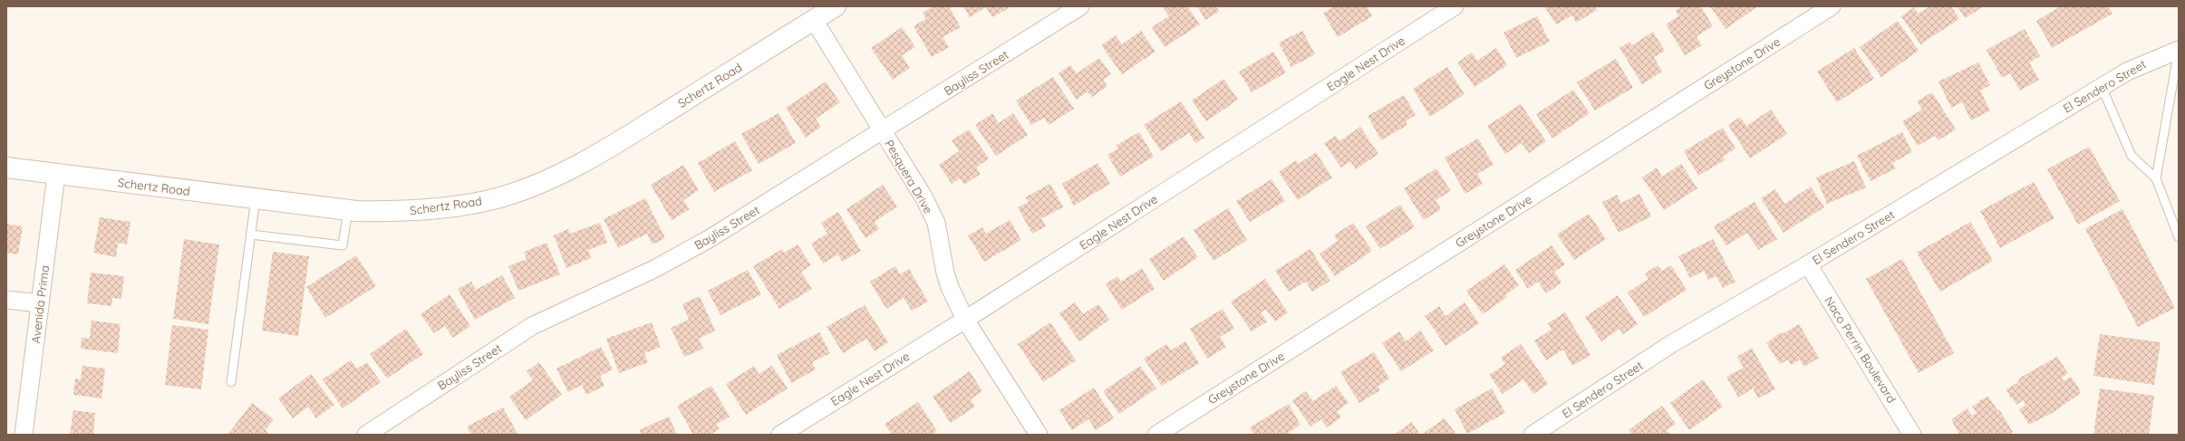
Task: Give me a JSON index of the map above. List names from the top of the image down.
{
  "streets": {
    "street": [
      "Eagle Nest Drive",
      "Greystone Drive",
      "Bayliss Street",
      "Schertz Road",
      "El Sendero Street",
      "Pesquera Drive",
      "Avenida Prima",
      "Naco Perrin Boulevard"
    ]
  },
  "crossings": [
    ["Eagle Nest Drive", "Pesquera Drive"],
    ["Bayliss Street", "Pesquera Drive"],
    ["Schertz Road", "Pesquera Drive"],
    ["Schertz Road", "Avenida Prima"],
    ["El Sendero Street", "Naco Perrin Boulevard"]
  ]
}
